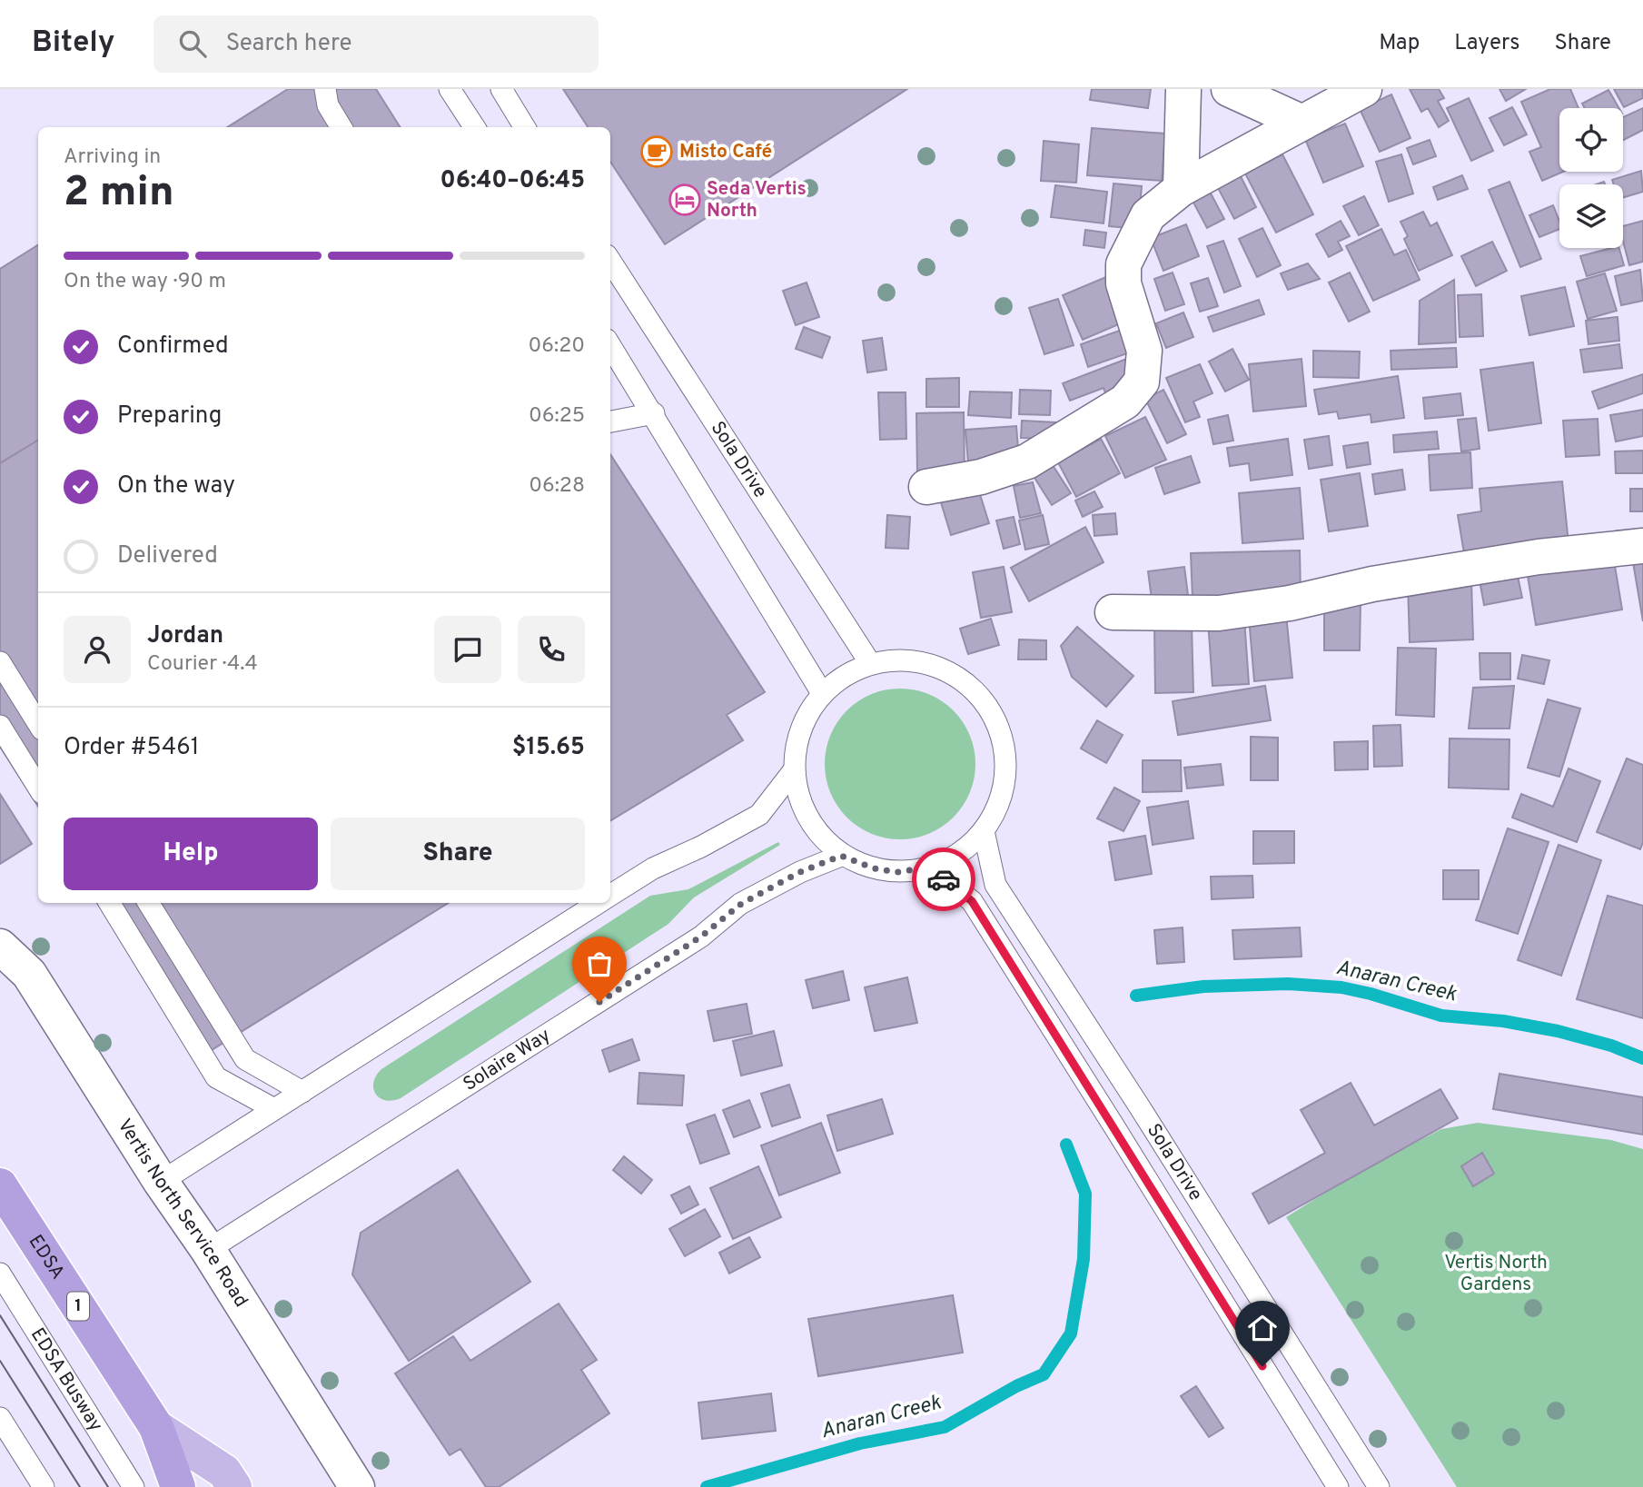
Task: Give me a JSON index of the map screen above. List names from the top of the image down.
{
  "streets": {
    "highway": ["EDSA", "1"],
    "street": ["Vertis North Service Road"],
    "lane": ["Sola Drive", "Solaire Way", "EDSA Busway"]
  },
  "crossings": [
    ["Sola Drive", "Solaire Way"],
    ["Solaire Way", "Vertis North Service Road"]
  ],
  "water": ["Anaran Creek"],
  "parks": ["Vertis North Gardens"],
  "places": {
    "cafe": ["Misto Café"],
    "hotel": ["Seda Vertis North"]
  },
  "page": {
    "header": "Bitely",
    "search": "Search here",
    "nav": ["Map", "Layers", "Share"],
    "heading": ["2 min", "Arriving in", "06:40–06:45"],
    "panel": [
      "Jordan",
      "Courier · 4.4",
      "Order #5461",
      "$15.65"
    ],
    "bar": "On the way · 90 m",
    "list": [
      ["Confirmed", "06:20"],
      ["Preparing", "06:25"],
      ["On the way", "06:28"],
      "Delivered"
    ],
    "buttons": ["Help", "Share"]
  }
}
